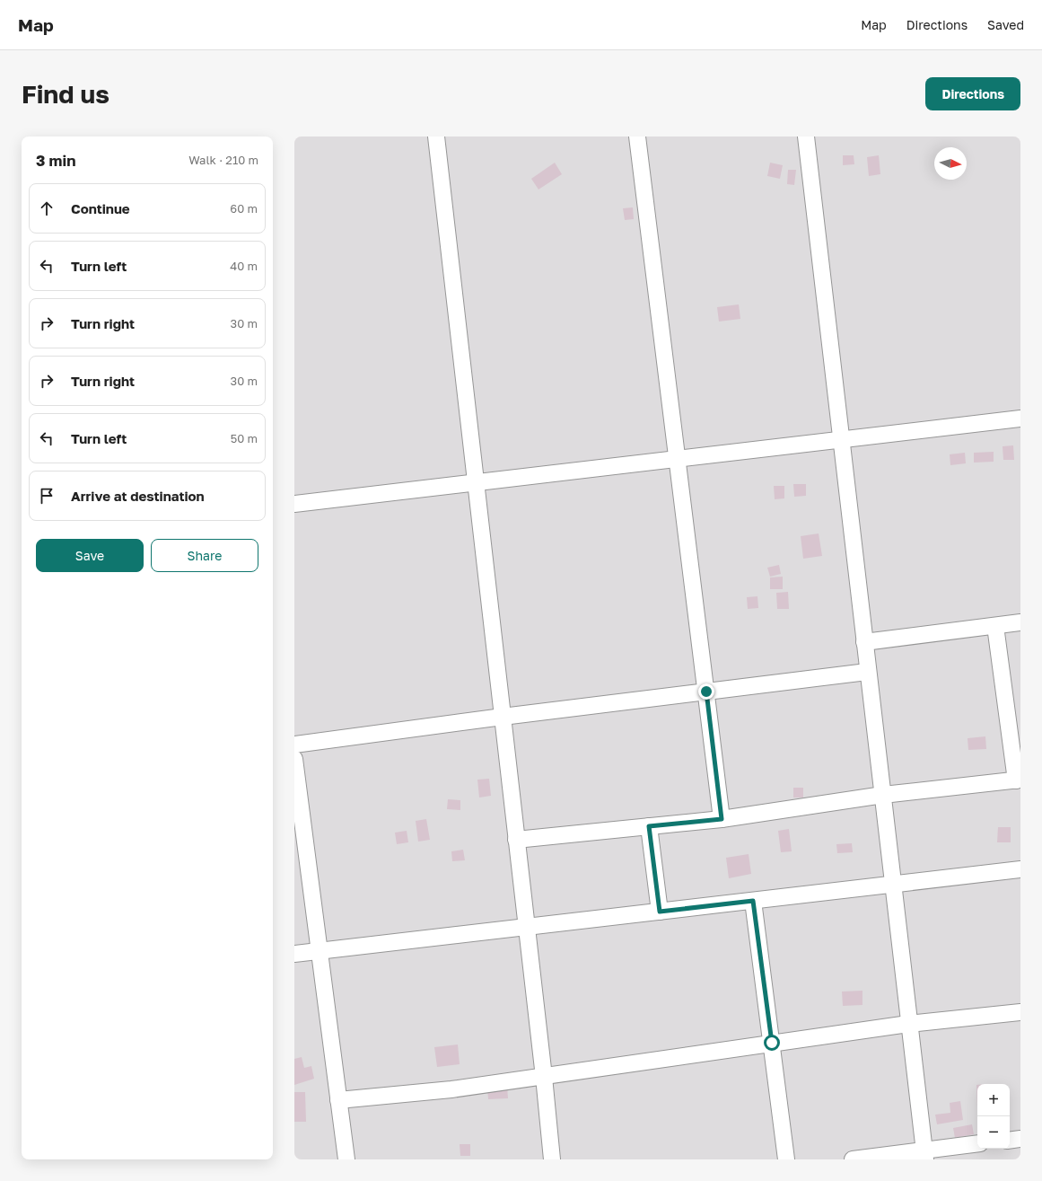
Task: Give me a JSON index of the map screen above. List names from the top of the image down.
{
  "north": "right",
  "page": {
    "header": "Map",
    "nav": ["Map", "Directions", "Saved"],
    "buttons": [
      "Directions",
      ["Save", "Share"]
    ],
    "title": "Find us",
    "heading": ["3 min", "Walk · 210 m"],
    "list": [
      ["Continue", "60 m"],
      ["Turn left", "40 m"],
      ["Turn right", "30 m"],
      ["Turn right", "30 m"],
      ["Turn left", "50 m"],
      "Arrive at destination"
    ],
    "map_buttons": ["+", "−"]
  }
}
